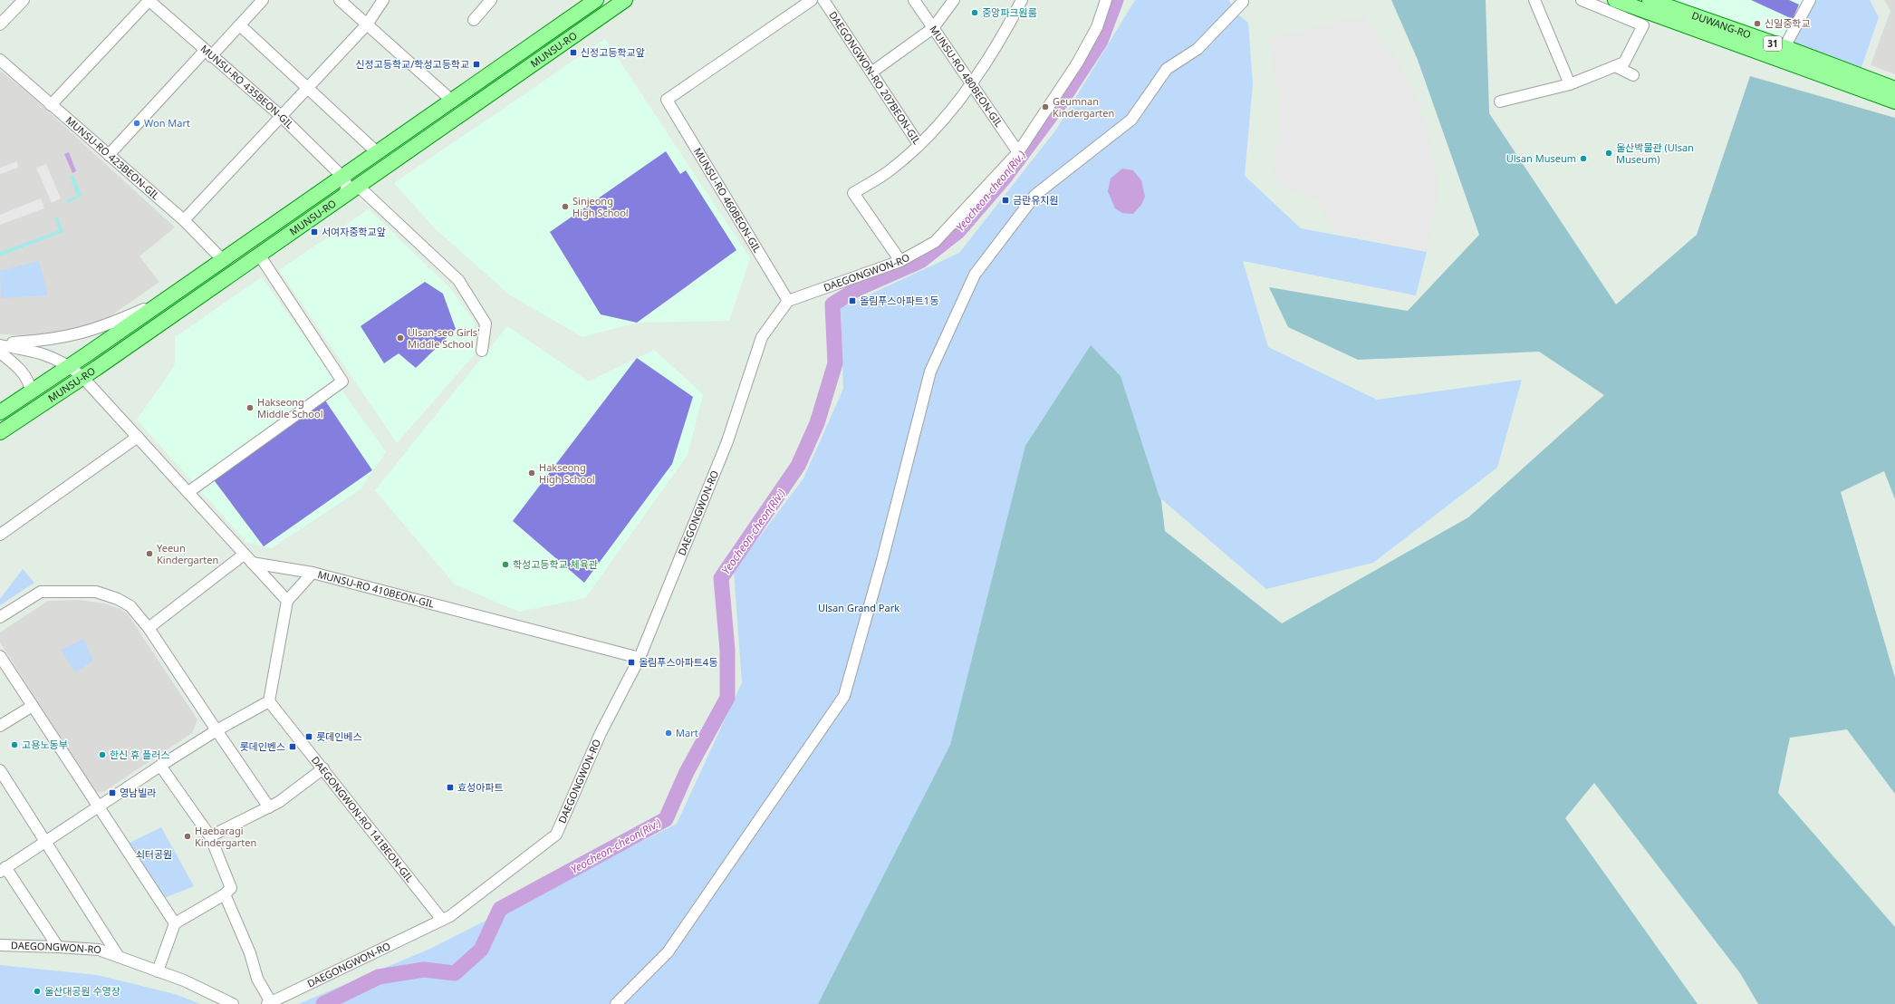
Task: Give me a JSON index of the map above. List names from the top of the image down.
{
  "streets": {
    "main road": ["DUWANG-RO", "31", "MUNSU-RO"],
    "street": [
      "MUNSU-RO 480BEON-GIL",
      "DAEGONGWON-RO 207BEON-GIL",
      "MUNSU-RO 435BEON-GIL",
      "MUNSU-RO 423BEON-GIL",
      "MUNSU-RO 460BEON-GIL",
      "DAEGONGWON-RO",
      "MUNSU-RO 410BEON-GIL",
      "DAEGONGWON-RO 141BEON-GIL"
    ]
  },
  "crossings": [
    ["MUNSU-RO", "MUNSU-RO 435BEON-GIL"],
    ["MUNSU-RO", "MUNSU-RO 423BEON-GIL"],
    ["MUNSU-RO 480BEON-GIL", "DAEGONGWON-RO"],
    ["DAEGONGWON-RO 207BEON-GIL", "DAEGONGWON-RO"],
    ["MUNSU-RO 460BEON-GIL", "DAEGONGWON-RO"],
    ["DAEGONGWON-RO", "MUNSU-RO 410BEON-GIL"],
    ["DAEGONGWON-RO", "DAEGONGWON-RO 141BEON-GIL"]
  ],
  "water": ["Yeocheon-cheon(Riv.)"],
  "parks": ["Ulsan Grand Park", "쇠터공원"],
  "places": {
    "other": [
      "중앙파크원룸",
      "신일중학교",
      "Geumnan Kindergarten",
      "Won Mart",
      "울산박물관 (Ulsan Museum)",
      "Ulsan Museum",
      "Sinjeong High School",
      "Ulsan-seo Girls' Middle School",
      "Hakseong Middle School",
      "Hakseong High School",
      "Yeeun Kindergarten",
      "학성고등학교 체육관",
      "Mart",
      "고용노동부",
      "한신 휴 플러스",
      "Haebaragi Kindergarten",
      "울산대공원 수영장"
    ],
    "transit": [
      "신정고등학교앞",
      "신정고등학교/학성고등학교",
      "금란유치원",
      "서여자중학교앞",
      "올림푸스아파트1동",
      "올림푸스아파트4동",
      "롯데인베스",
      "롯데인벤스",
      "효성아파트",
      "영남빌라"
    ]
  }
}
